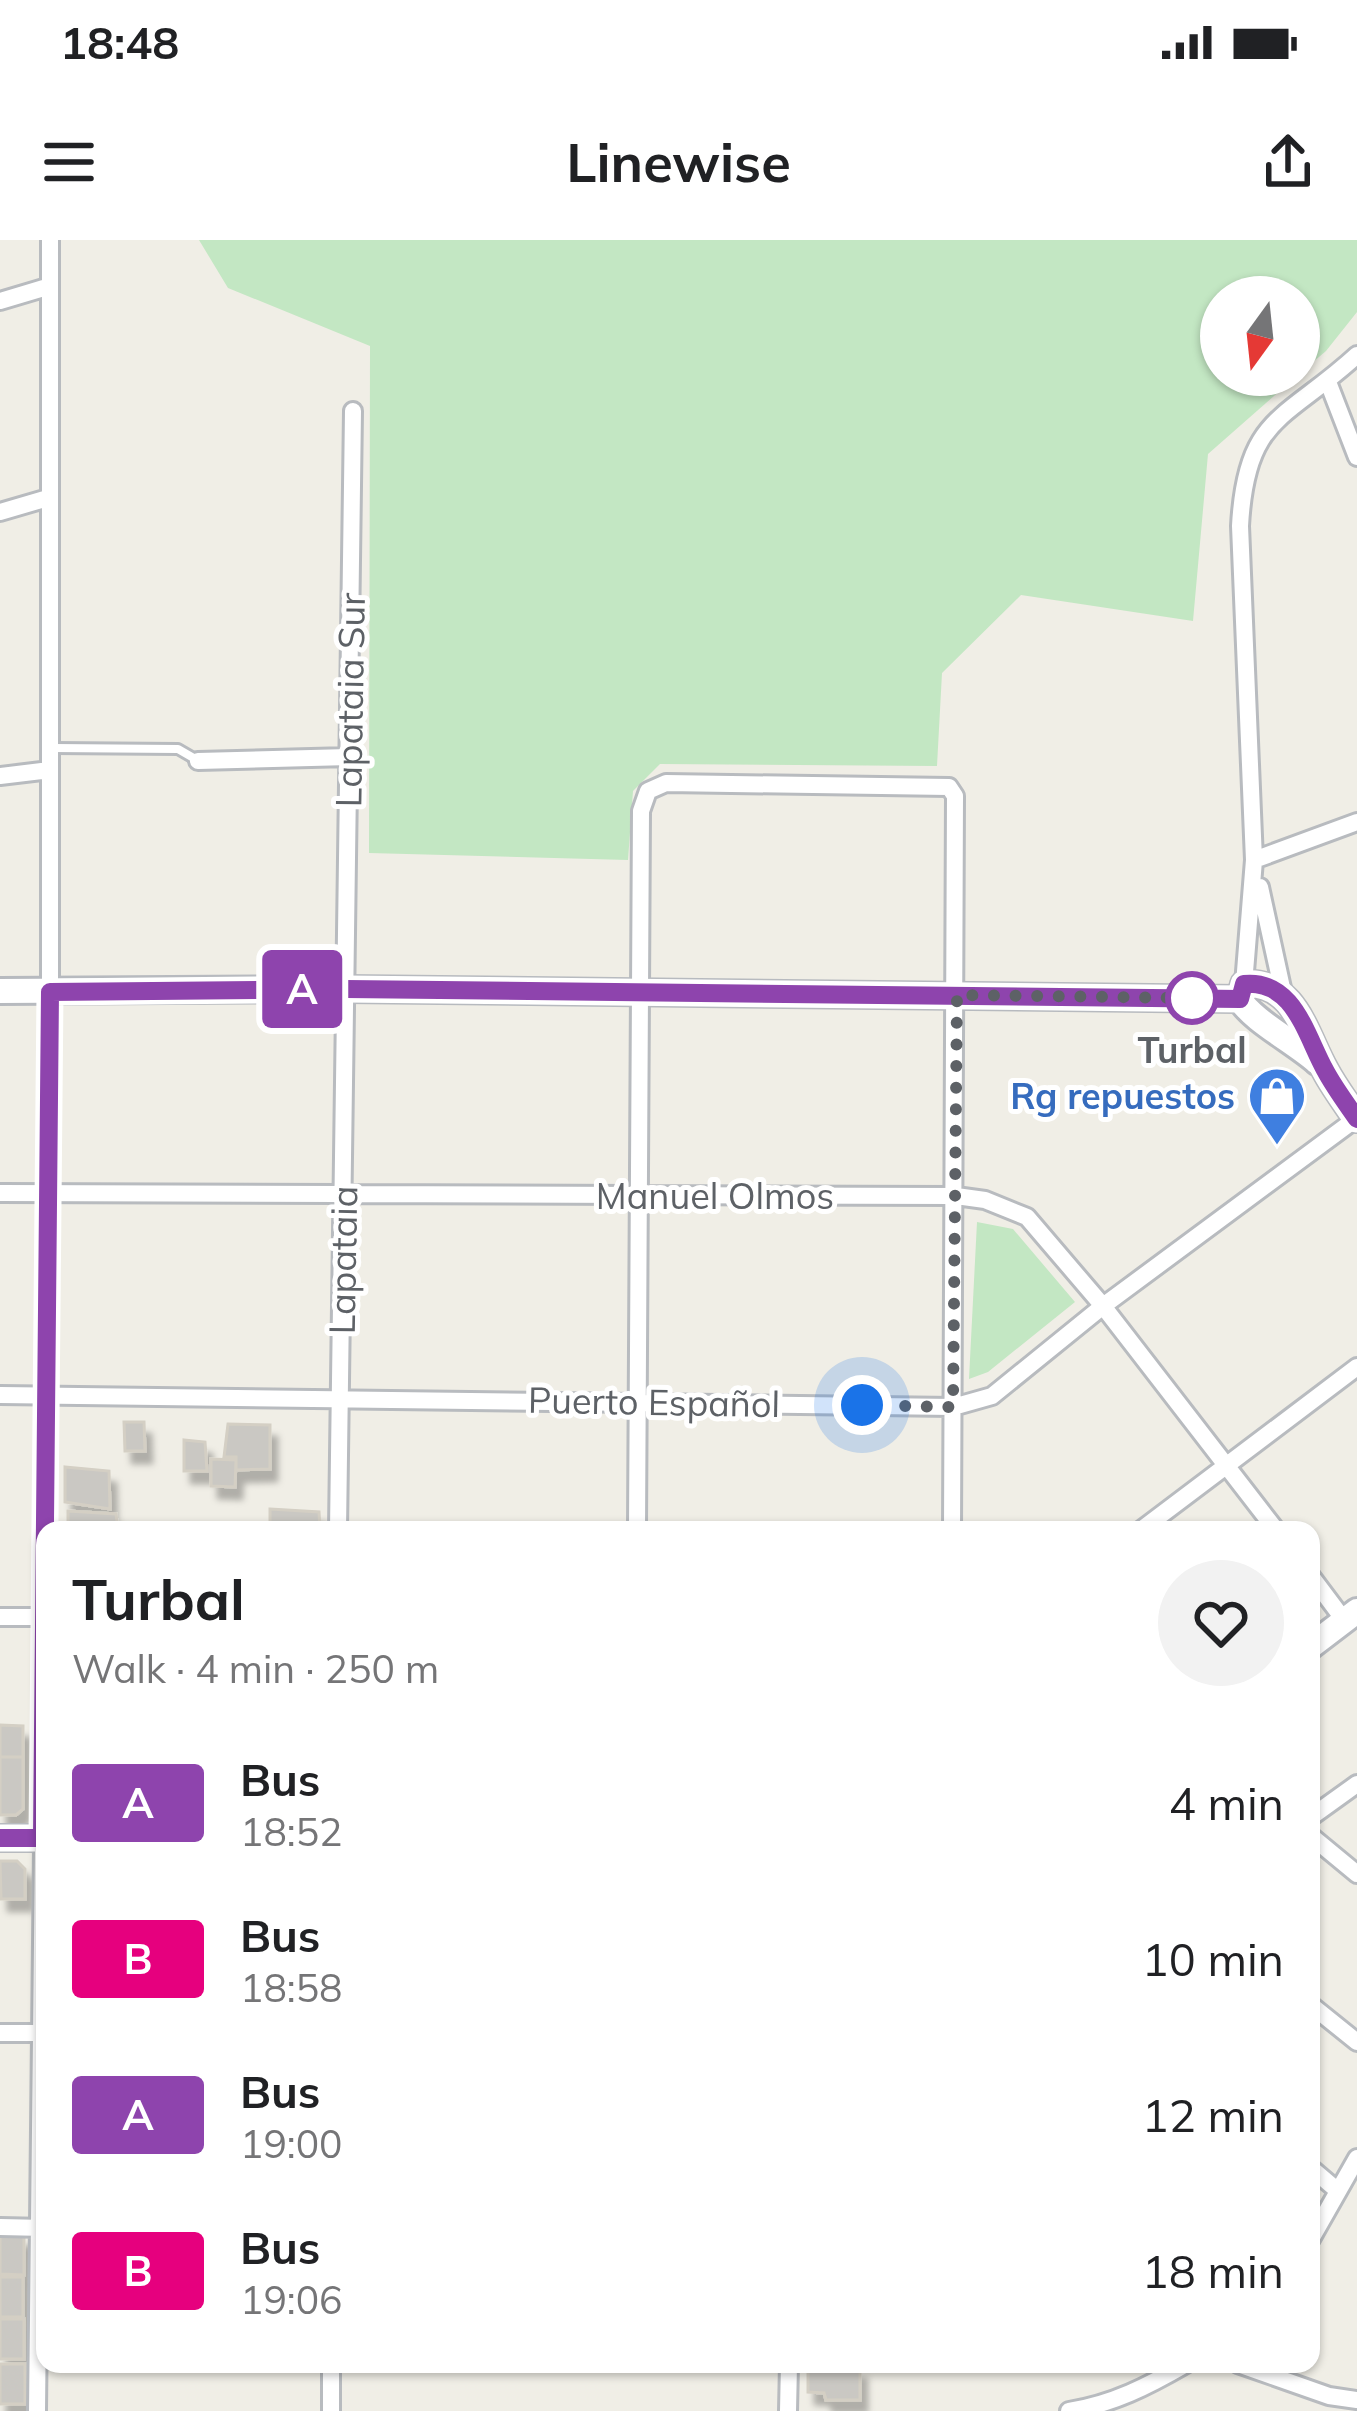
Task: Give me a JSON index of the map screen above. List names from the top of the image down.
{
  "streets": {
    "street": [
      "Lapataia Sur",
      "Manuel Olmos",
      "Lapataia",
      "Puerto Español"
    ]
  },
  "crossings": [
    ["Lapataia Sur", "Lapataia"],
    ["Manuel Olmos", "Lapataia"],
    ["Manuel Olmos", "Puerto Español"],
    ["Lapataia", "Puerto Español"]
  ],
  "places": {
    "other": ["Turbal"],
    "shop": ["Rg repuestos"]
  },
  "lines": ["bus line A"],
  "north": "bottom",
  "page": {
    "status": "18:48",
    "header": "Linewise",
    "on_map": "A",
    "heading": ["Turbal", "Walk · 4 min · 250 m"],
    "list": [
      {
        "mark": "A",
        "name": "Bus",
        "note": "18:52",
        "value": "4 min"
      },
      {
        "mark": "B",
        "name": "Bus",
        "note": "18:58",
        "value": "10 min"
      },
      {
        "mark": "A",
        "name": "Bus",
        "note": "19:00",
        "value": "12 min"
      },
      {
        "mark": "B",
        "name": "Bus",
        "note": "19:06",
        "value": "18 min"
      }
    ]
  }
}
